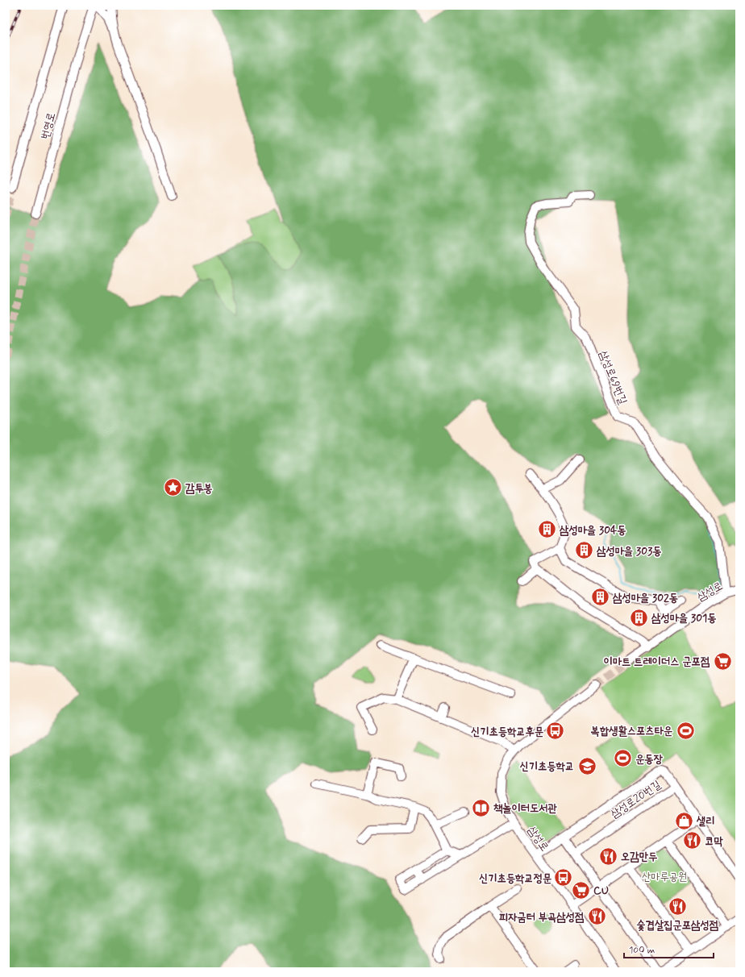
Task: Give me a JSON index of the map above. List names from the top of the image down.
{
  "streets": {
    "street": [
      "번영로",
      "삼성로69번길",
      "삼성로",
      "삼성로20번길"
    ]
  },
  "crossings": [
    ["삼성로69번길", "삼성로"]
  ],
  "parks": ["산마루공원"],
  "places": {
    "place": ["감투봉"],
    "building": [
      "삼성마을 304동",
      "삼성마을 303동",
      "삼성마을 302동",
      "삼성마을 301동"
    ],
    "supermarket": ["이마트 트레이더스 군포점", "CU"],
    "sports": ["복합생활스포츠타운", "운동장"],
    "bus stop": ["신기초등학교후문", "신기초등학교정문"],
    "school or university": ["신기초등학교"],
    "library": ["책놀이터도서관"],
    "shop": ["샐리"],
    "restaurant": [
      "코막",
      "오감만두",
      "숯겹살집군포삼성점",
      "피자굼터 부곡삼성점"
    ]
  },
  "scale_bar": "100 m"
}
